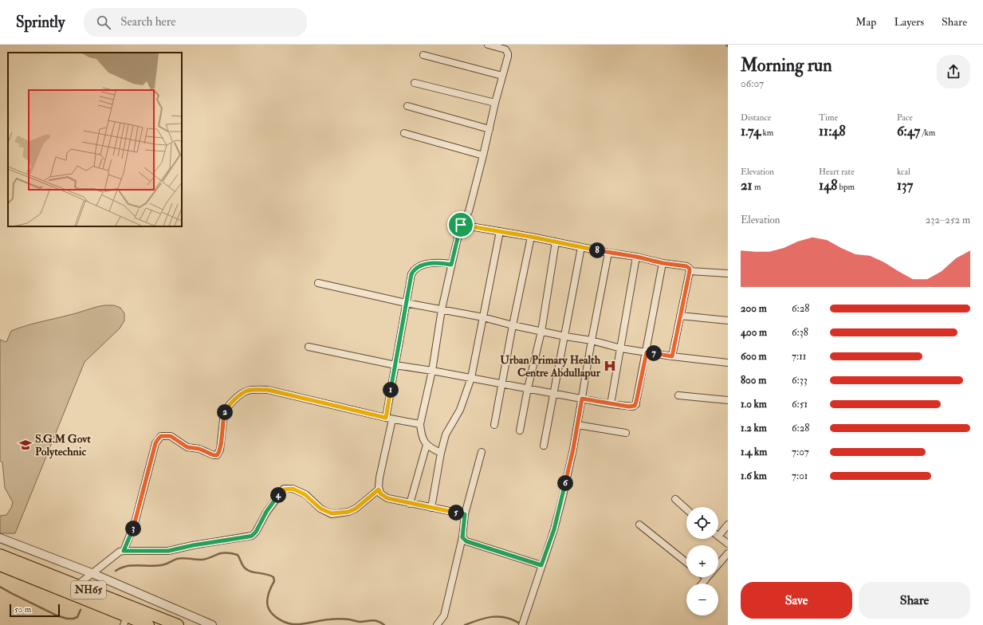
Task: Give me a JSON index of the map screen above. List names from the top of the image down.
{
  "streets": {
    "highway": ["NH65"]
  },
  "places": {
    "hospital": ["Urban Primary Health Centre Abdullapur"],
    "school or university": ["S.G.M Govt Polytechnic"]
  },
  "scale_bar": "50 m",
  "page": {
    "header": "Sprintly",
    "search": "Search here",
    "nav": ["Map", "Layers", "Share"],
    "heading": ["Morning run", "06:07"],
    "stats": [
      ["Distance", "1.74 km"],
      ["Time", "11:48"],
      ["Pace", "6:47 /km"],
      ["Elevation", "21 m"],
      ["Heart rate", "148 bpm"],
      ["kcal", "137"]
    ],
    "chart": ["Elevation", "232–252 m"],
    "pins": [
      "8",
      "7",
      "1",
      "2",
      "6",
      "4",
      "5",
      "3"
    ],
    "list": [
      {
        "name": "200 m",
        "note": "6:28"
      },
      {
        "name": "400 m",
        "note": "6:38"
      },
      {
        "name": "600 m",
        "note": "7:11"
      },
      {
        "name": "800 m",
        "note": "6:33"
      },
      {
        "name": "1.0 km",
        "note": "6:51"
      },
      {
        "name": "1.2 km",
        "note": "6:28"
      },
      {
        "name": "1.4 km",
        "note": "7:07"
      },
      {
        "name": "1.6 km",
        "note": "7:01"
      }
    ],
    "map_buttons": ["+", "−"],
    "buttons": ["Save", "Share"],
    "scale": "50 m"
  }
}
